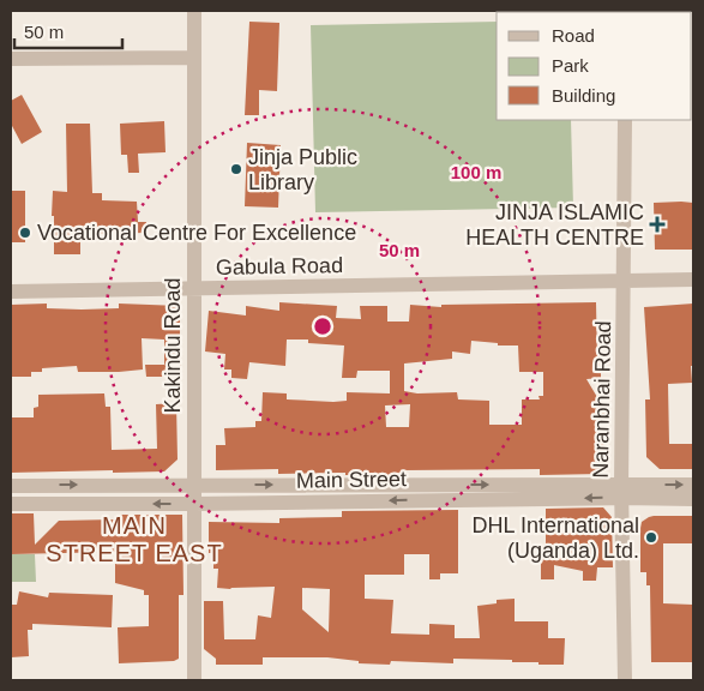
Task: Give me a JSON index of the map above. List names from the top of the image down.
{
  "streets": {
    "street": [
      "Gabula Road",
      "Kakindu Road",
      "Naranbhai Road",
      "Main Street"
    ]
  },
  "crossings": [
    ["Gabula Road", "Kakindu Road"],
    ["Gabula Road", "Naranbhai Road"],
    ["Kakindu Road", "Main Street"],
    ["Naranbhai Road", "Main Street"]
  ],
  "districts": ["MAIN STREET EAST"],
  "places": {
    "other": ["Jinja Public Library", "Vocational Centre For Excellence", "DHL International (Uganda) Ltd."],
    "health": ["JINJA ISLAMIC HEALTH CENTRE"]
  },
  "legend": ["Road", "Park", "Building"],
  "scale_bar": "50 m",
  "rings": ["100 m", "50 m"]
}
